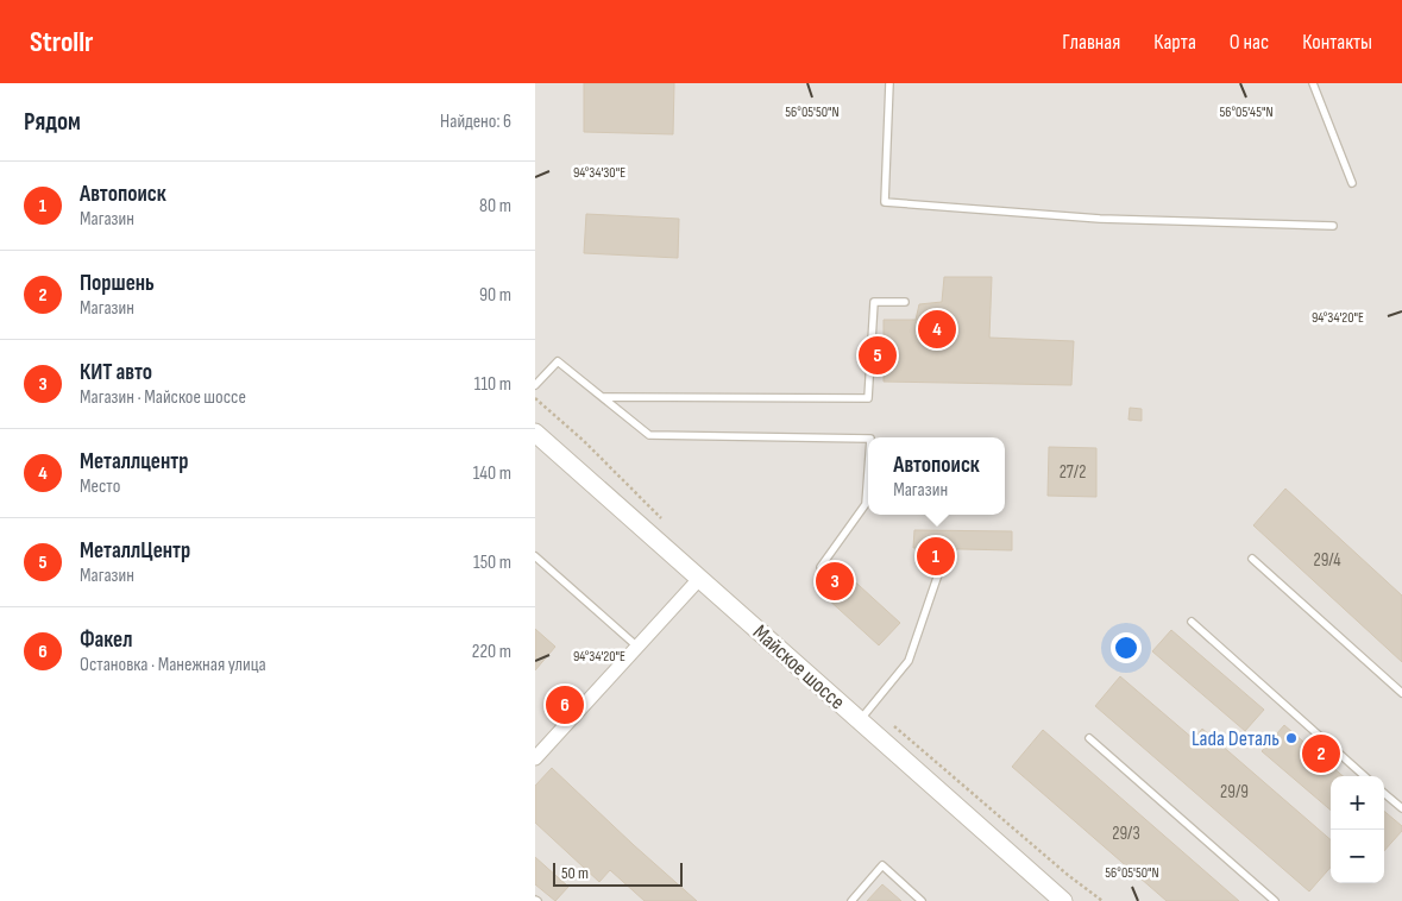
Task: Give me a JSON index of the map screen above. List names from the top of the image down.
{
  "streets": {
    "street": ["Майское шоссе"]
  },
  "places": ["Lada Dеталь"],
  "house_numbers": [
    "27/2",
    "29/4",
    "29/9",
    "29/3"
  ],
  "scale_bar": "50 m",
  "page": {
    "header": "Strollr",
    "nav": [
      "Главная",
      "Карта",
      "О нас",
      "Контакты"
    ],
    "heading": ["Рядом", "Найдено: 6"],
    "list": [
      {
        "mark": "1",
        "name": "Автопоиск",
        "note": "Магазин",
        "value": "80 m"
      },
      {
        "mark": "2",
        "name": "Поршень",
        "note": "Магазин",
        "value": "90 m"
      },
      {
        "mark": "3",
        "name": "КИТ авто",
        "note": "Магазин · Майское шоссе",
        "value": "110 m"
      },
      {
        "mark": "4",
        "name": "Металлцентр",
        "note": "Место",
        "value": "140 m"
      },
      {
        "mark": "5",
        "name": "МеталлЦентр",
        "note": "Магазин",
        "value": "150 m"
      },
      {
        "mark": "6",
        "name": "Факел",
        "note": "Остановка · Манежная улица",
        "value": "220 m"
      }
    ],
    "pins": [
      "4",
      "5",
      "1",
      "3",
      "6",
      "2"
    ],
    "popup": ["Автопоиск", "Магазин"],
    "map_buttons": ["+", "−"],
    "scale": "50 m"
  },
  "coordinates": [
    "56°05'50\"N",
    "56°05'45\"N",
    "94°34'30\"E",
    "94°34'20\"E"
  ]
}
